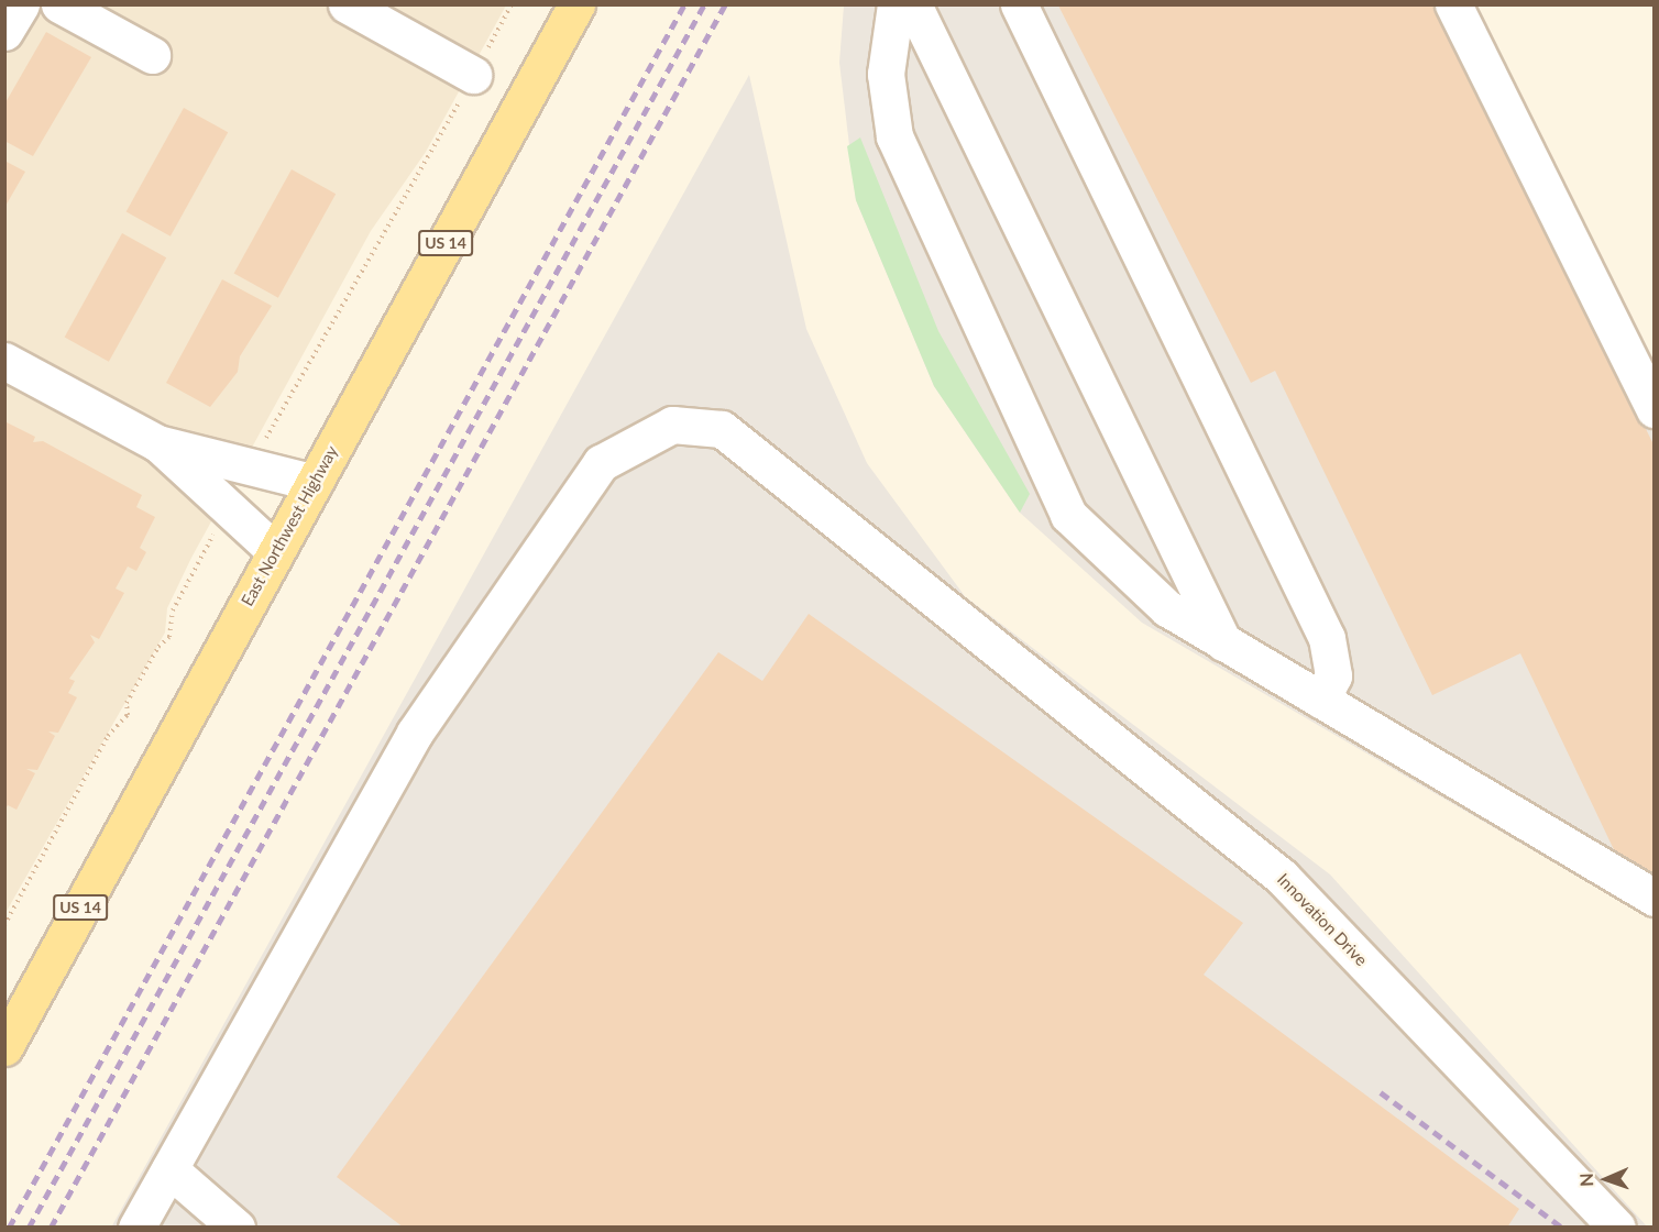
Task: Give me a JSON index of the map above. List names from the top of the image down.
{
  "streets": {
    "main road": ["US 14", "East Northwest Highway"],
    "street": ["Innovation Drive"]
  },
  "north": "left"
}
